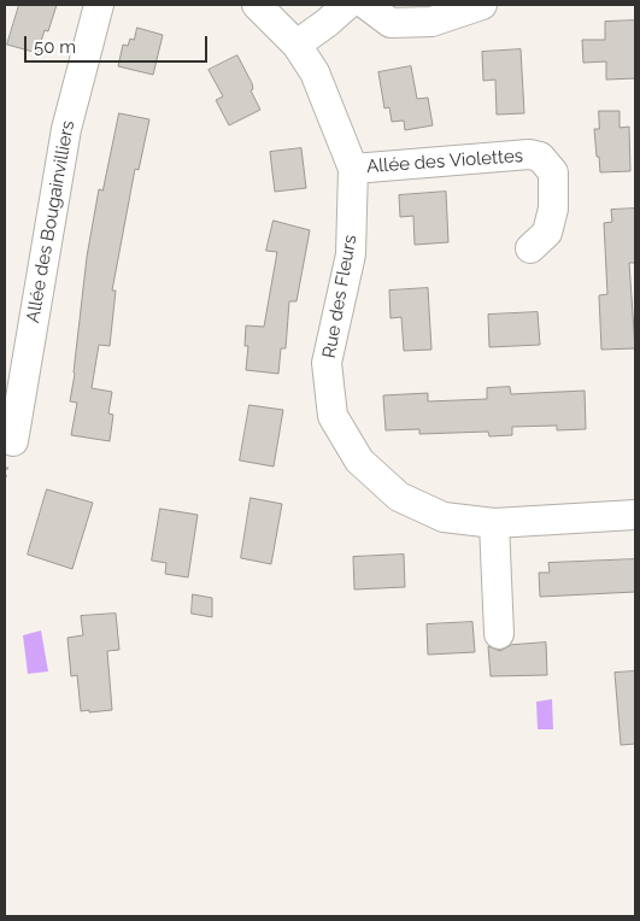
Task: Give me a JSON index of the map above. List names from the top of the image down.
{
  "streets": {
    "street": ["Allée des Violettes", "Allée des Bougainvilliers", "Rue des Fleurs"]
  },
  "crossings": [
    ["Allée des Violettes", "Rue des Fleurs"]
  ],
  "scale_bar": "50 m"
}
